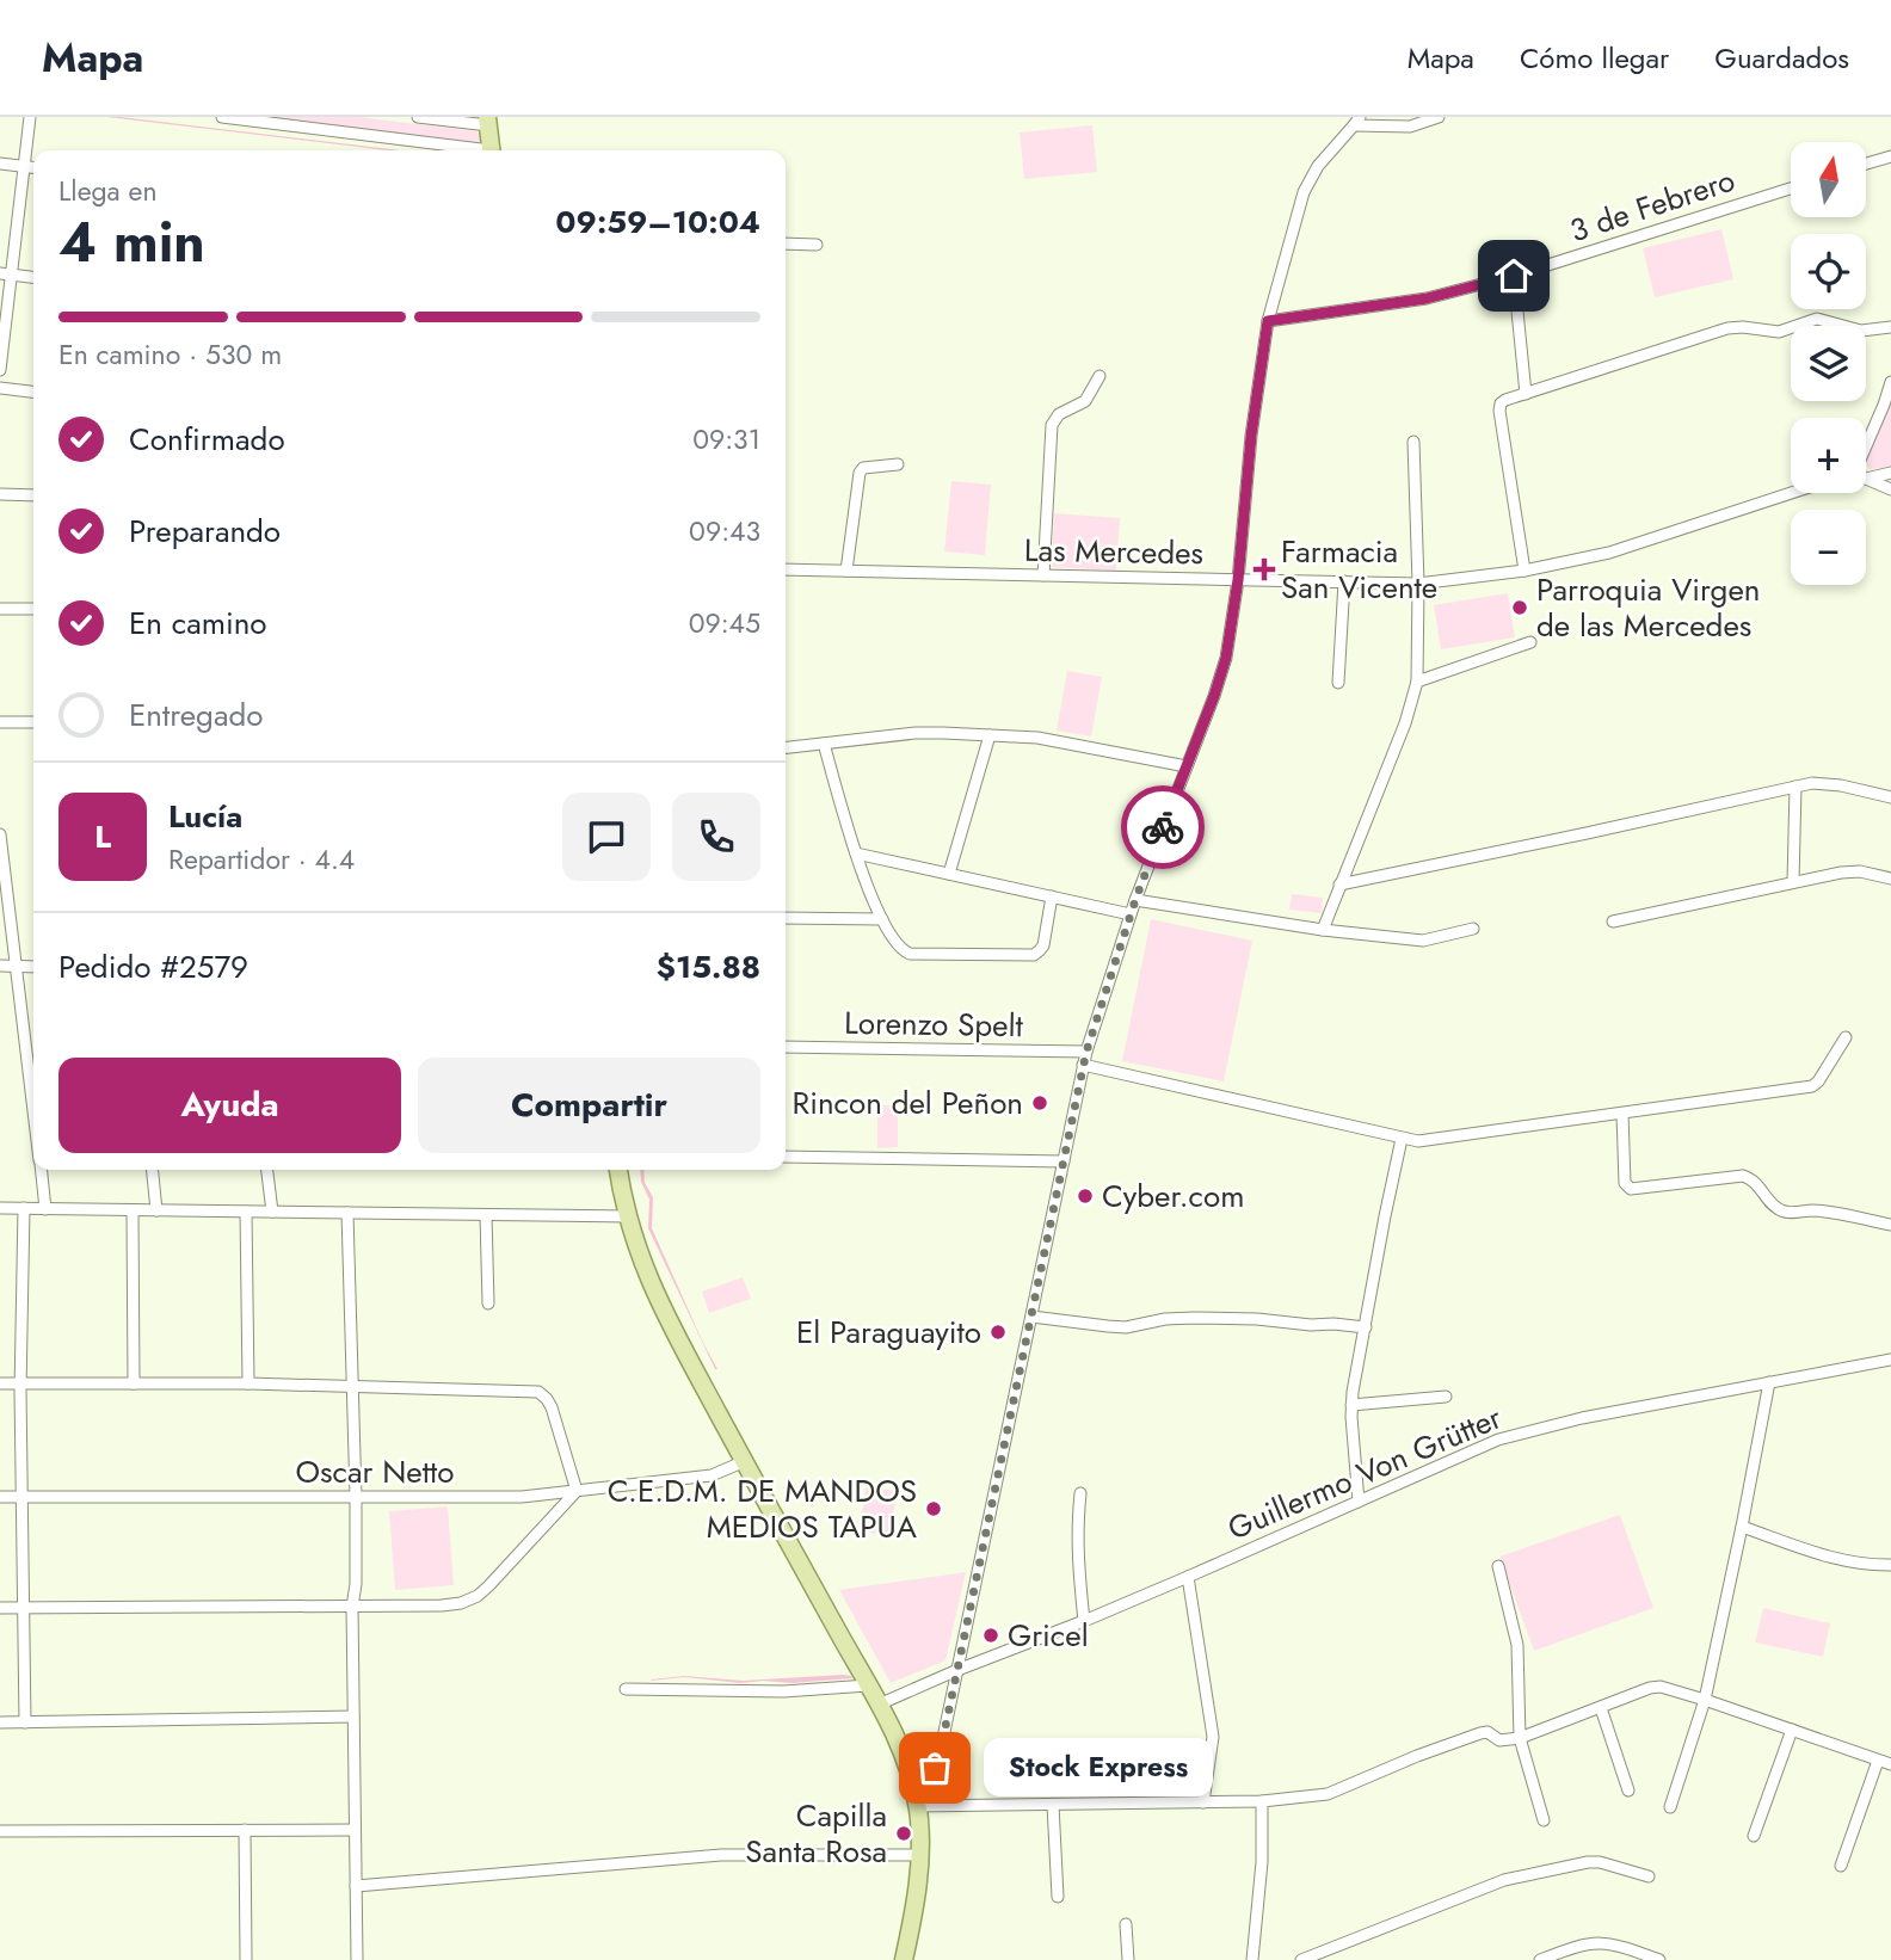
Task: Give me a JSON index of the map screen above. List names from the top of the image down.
{
  "streets": {
    "street": [
      "3 de Febrero",
      "Las Mercedes",
      "Lorenzo Spelt",
      "Oscar Netto",
      "Guillermo Von Grütter"
    ]
  },
  "places": {
    "health": ["Farmacia San Vicente"],
    "other": [
      "Parroquia Virgen de las Mercedes",
      "Rincon del Peñon",
      "Cyber.com",
      "El Paraguayito",
      "C.E.D.M. DE MANDOS MEDIOS TAPUA",
      "Gricel",
      "Stock Express",
      "Capilla Santa Rosa"
    ]
  },
  "north": "top",
  "page": {
    "header": "Mapa",
    "nav": ["Mapa", "Cómo llegar", "Guardados"],
    "map_buttons": ["+", "−"],
    "heading": ["4 min", "Llega en", "09:59–10:04"],
    "panel": [
      "Lucía",
      "Repartidor · 4.4",
      "Pedido #2579",
      "$15.88"
    ],
    "bar": "En camino · 530 m",
    "list": [
      ["Confirmado", "09:31"],
      ["Preparando", "09:43"],
      ["En camino", "09:45"],
      "Entregado"
    ],
    "round": "L",
    "buttons": ["Ayuda", "Compartir"],
    "bubble": "Stock Express"
  }
}
